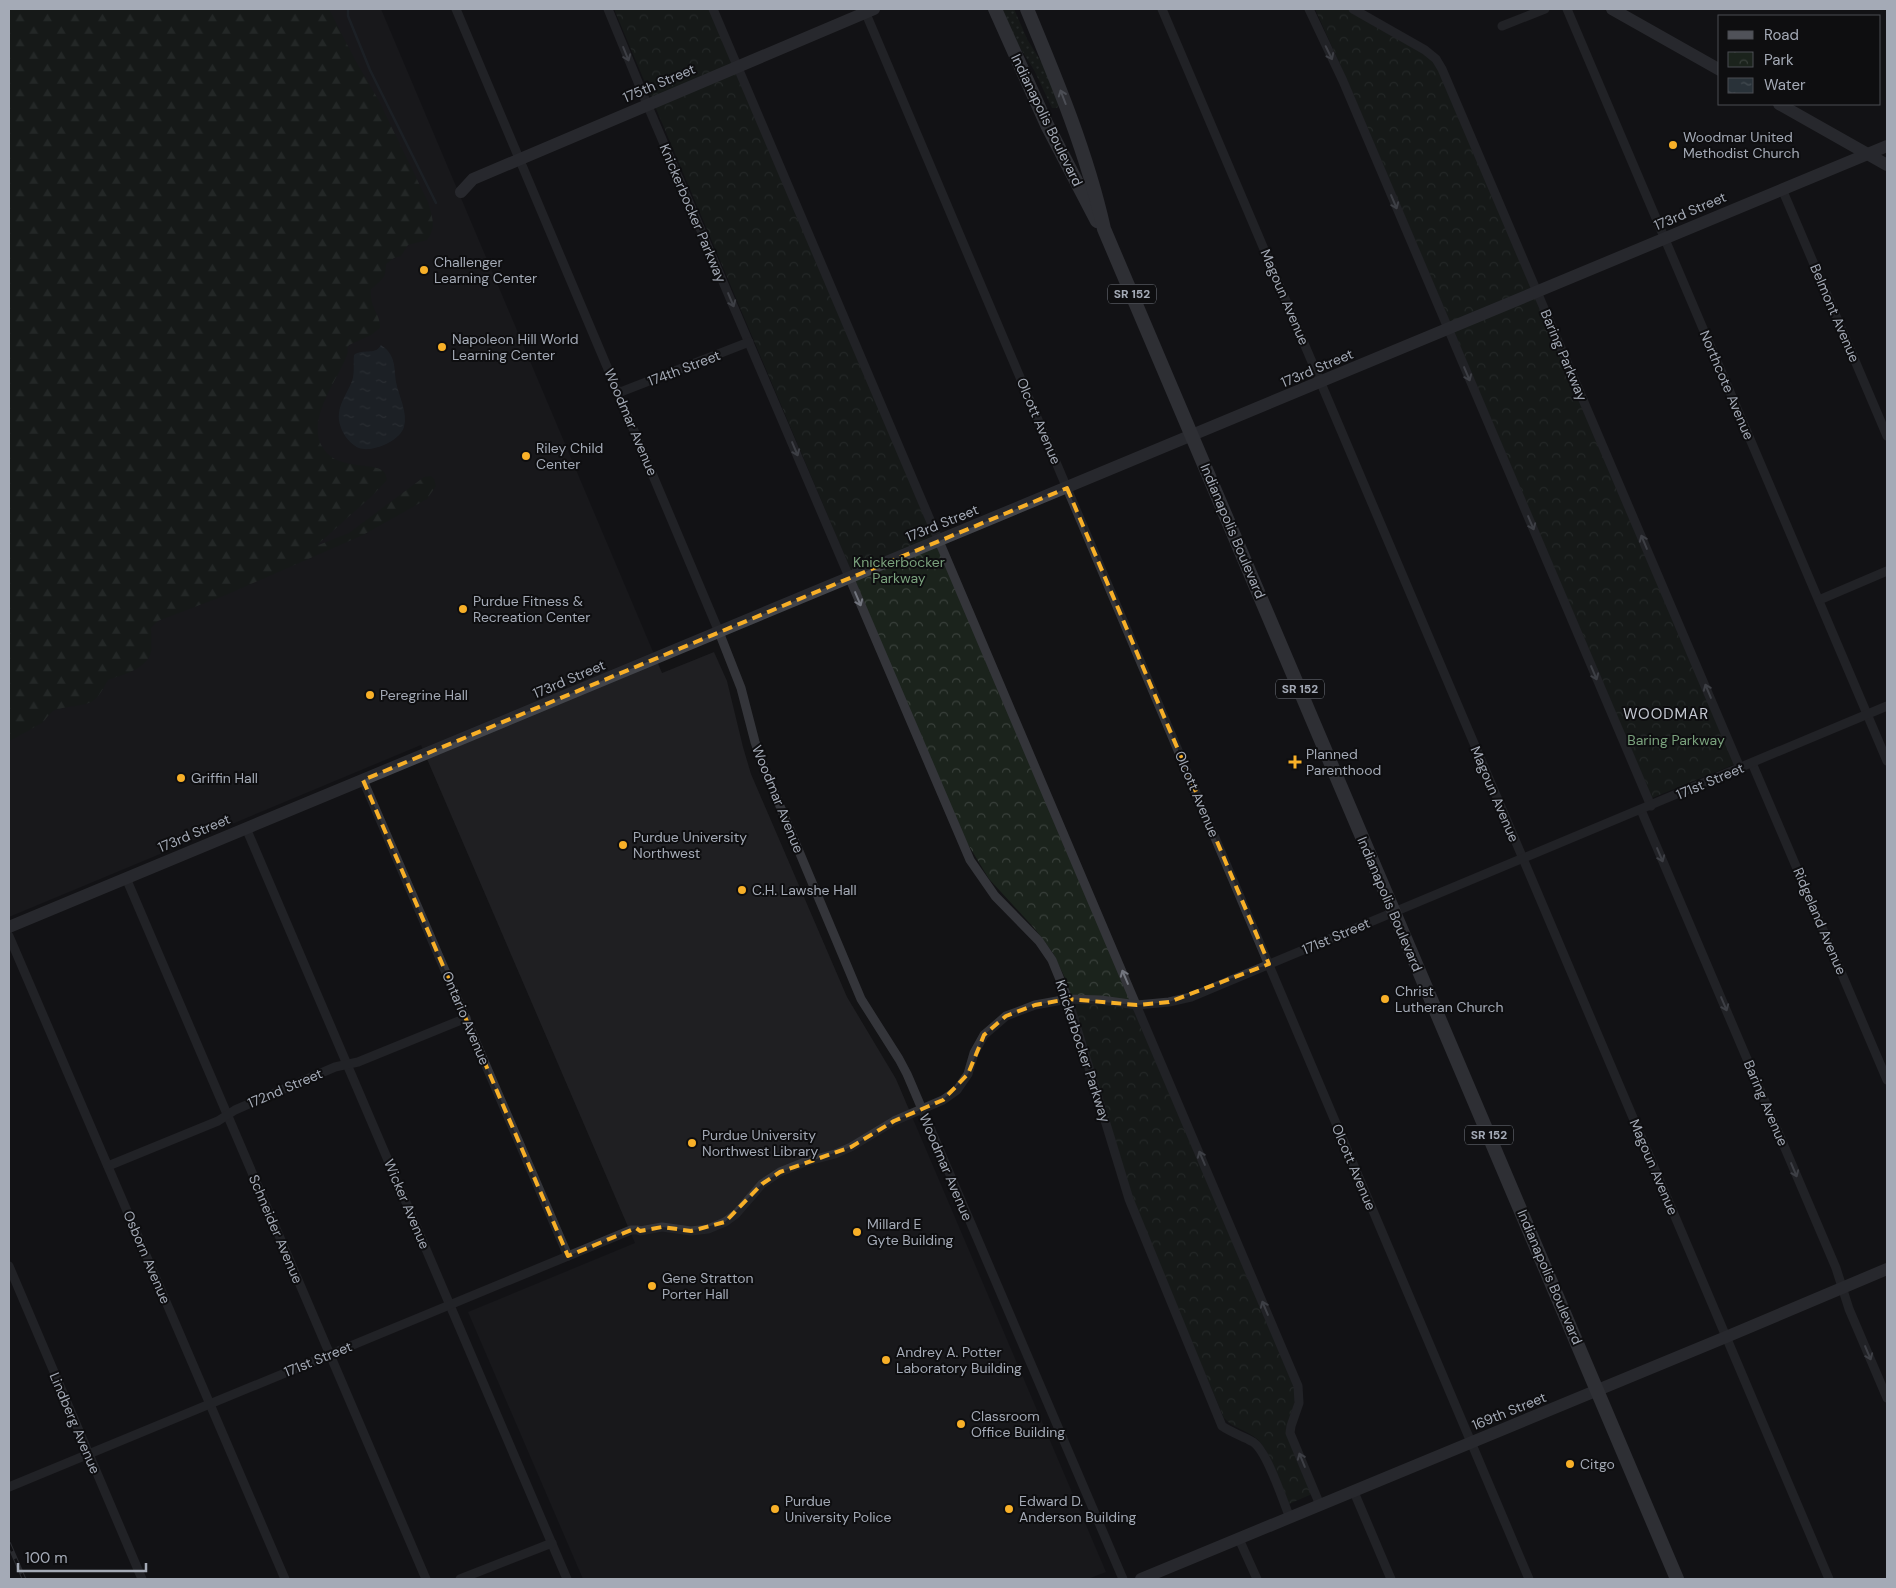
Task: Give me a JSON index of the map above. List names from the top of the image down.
{
  "streets": {
    "main road": ["Indianapolis Boulevard", "SR 152"],
    "street": [
      "175th Street",
      "173rd Street",
      "Knickerbocker Parkway",
      "Magoun Avenue",
      "Belmont Avenue",
      "Baring Parkway",
      "174th Street",
      "Northcote Avenue",
      "Olcott Avenue",
      "Woodmar Avenue",
      "171st Street",
      "Ridgeland Avenue",
      "Ontario Avenue",
      "172nd Street",
      "Baring Avenue",
      "Wicker Avenue",
      "Schneider Avenue",
      "Osborn Avenue",
      "169th Street",
      "Lindberg Avenue"
    ]
  },
  "crossings": [
    ["175th Street", "Knickerbocker Parkway"],
    ["175th Street", "Olcott Avenue"],
    ["175th Street", "Woodmar Avenue"],
    ["Indianapolis Boulevard", "173rd Street"],
    ["Indianapolis Boulevard", "171st Street"],
    ["Indianapolis Boulevard", "169th Street"],
    ["173rd Street", "Knickerbocker Parkway"],
    ["173rd Street", "Magoun Avenue"],
    ["173rd Street", "Belmont Avenue"],
    ["173rd Street", "Baring Parkway"],
    ["173rd Street", "Northcote Avenue"],
    ["173rd Street", "Olcott Avenue"],
    ["173rd Street", "Woodmar Avenue"],
    ["173rd Street", "Ontario Avenue"],
    ["173rd Street", "Wicker Avenue"],
    ["173rd Street", "Schneider Avenue"],
    ["Knickerbocker Parkway", "174th Street"],
    ["Knickerbocker Parkway", "171st Street"],
    ["Knickerbocker Parkway", "169th Street"],
    ["Magoun Avenue", "171st Street"],
    ["Magoun Avenue", "169th Street"],
    ["Baring Parkway", "171st Street"],
    ["174th Street", "Woodmar Avenue"],
    ["Northcote Avenue", "171st Street"],
    ["Olcott Avenue", "171st Street"],
    ["Olcott Avenue", "169th Street"],
    ["Woodmar Avenue", "171st Street"],
    ["171st Street", "Ridgeland Avenue"],
    ["171st Street", "Ontario Avenue"],
    ["171st Street", "Baring Avenue"],
    ["171st Street", "Wicker Avenue"],
    ["171st Street", "Schneider Avenue"],
    ["171st Street", "Osborn Avenue"],
    ["171st Street", "Lindberg Avenue"],
    ["Ontario Avenue", "172nd Street"],
    ["172nd Street", "Wicker Avenue"],
    ["172nd Street", "Schneider Avenue"],
    ["172nd Street", "Osborn Avenue"],
    ["Baring Avenue", "169th Street"]
  ],
  "one_way": ["Knickerbocker Parkway", "Baring Parkway", "Baring Avenue"],
  "districts": ["WOODMAR"],
  "parks": ["Knickerbocker Parkway", "Baring Parkway"],
  "places": {
    "other": [
      "Woodmar United Methodist Church",
      "Challenger Learning Center",
      "Napoleon Hill World Learning Center",
      "Riley Child Center",
      "Purdue Fitness & Recreation Center",
      "Peregrine Hall",
      "Griffin Hall",
      "Purdue University Northwest",
      "C.H. Lawshe Hall",
      "Christ Lutheran Church",
      "Purdue University Northwest Library",
      "Millard E Gyte Building",
      "Gene Stratton Porter Hall",
      "Andrey A. Potter Laboratory Building",
      "Classroom Office Building",
      "Citgo",
      "Purdue University Police",
      "Edward D. Anderson Building"
    ],
    "health": ["Planned Parenthood"]
  },
  "legend": ["Road", "Park", "Water"],
  "scale_bar": "100 m"
}
